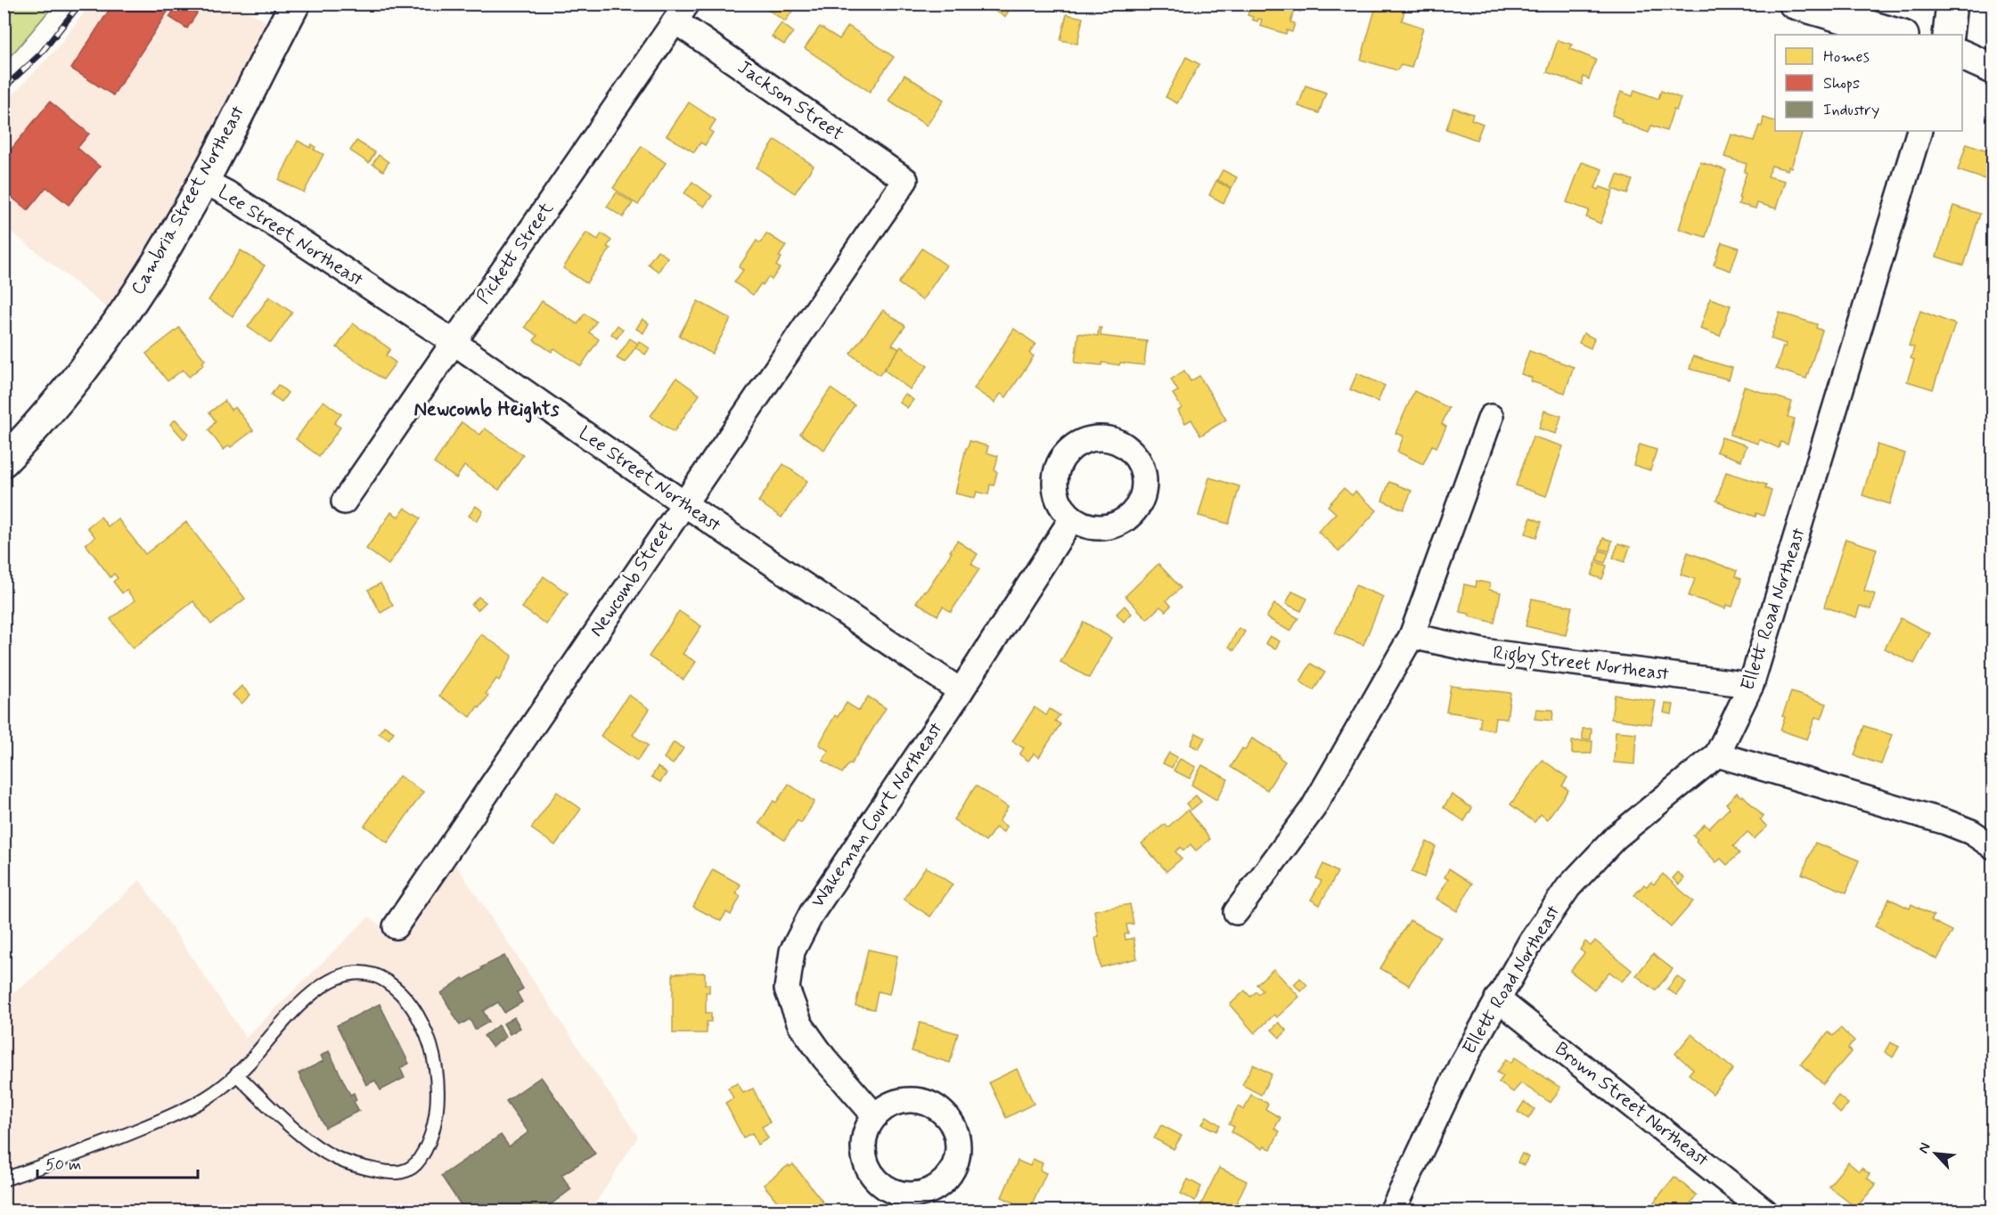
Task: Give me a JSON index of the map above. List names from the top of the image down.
{
  "streets": {
    "main road": ["Cambria Street Northeast"],
    "street": [
      "Jackson Street",
      "Lee Street Northeast",
      "Pickett Street",
      "Newcomb Street",
      "Ellett Road Northeast",
      "Rigby Street Northeast",
      "Wakeman Court Northeast",
      "Brown Street Northeast"
    ]
  },
  "crossings": [
    ["Jackson Street", "Pickett Street"],
    ["Jackson Street", "Newcomb Street"],
    ["Cambria Street Northeast", "Lee Street Northeast"],
    ["Lee Street Northeast", "Pickett Street"],
    ["Lee Street Northeast", "Newcomb Street"],
    ["Lee Street Northeast", "Wakeman Court Northeast"],
    ["Ellett Road Northeast", "Rigby Street Northeast"],
    ["Ellett Road Northeast", "Brown Street Northeast"]
  ],
  "districts": ["Newcomb Heights"],
  "legend": ["Homes", "Shops", "Industry"],
  "scale_bar": "50 m",
  "north": "top left"
}
